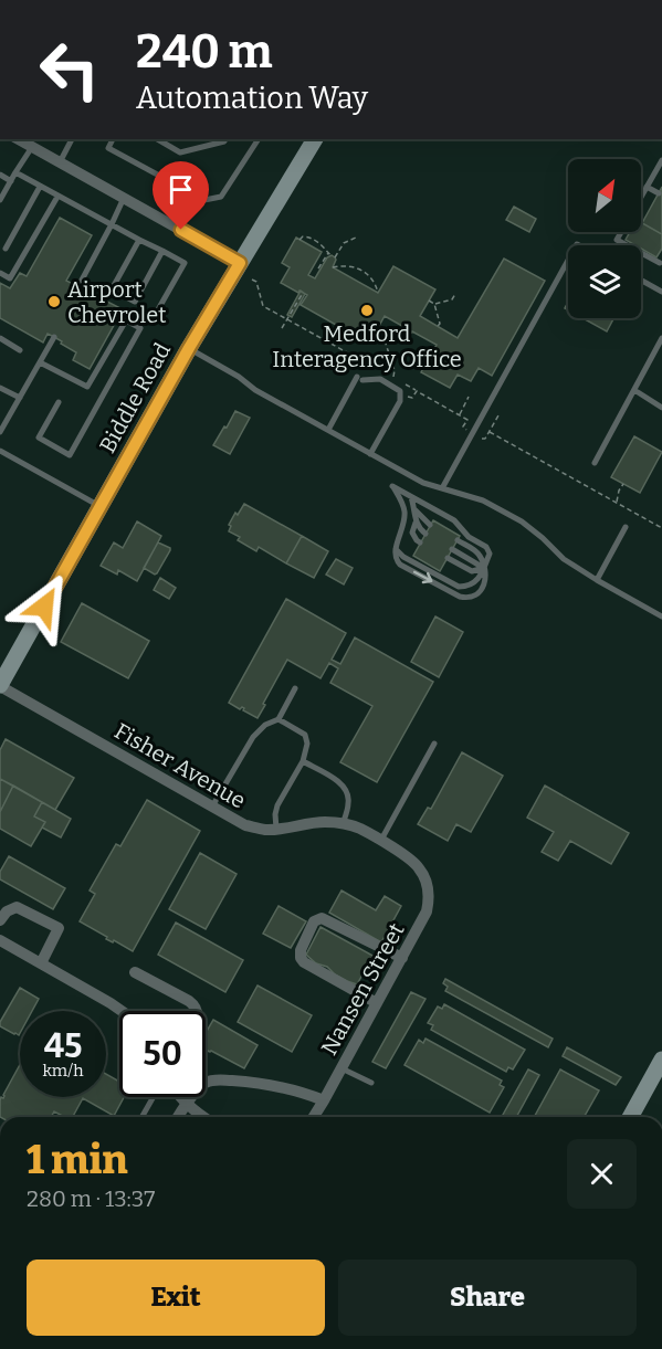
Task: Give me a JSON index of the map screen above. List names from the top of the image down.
{
  "streets": {
    "main road": ["Biddle Road"],
    "street": ["Fisher Avenue", "Nansen Street"]
  },
  "crossings": [
    ["Biddle Road", "Fisher Avenue"],
    ["Fisher Avenue", "Nansen Street"]
  ],
  "places": ["Airport Chevrolet", "Medford Interagency Office"],
  "north": "top right",
  "page": {
    "turn": ["240 m", "Automation Way"],
    "speed": "45 km/h",
    "limit": "50",
    "heading": ["1 min", "280 m · 13:37"],
    "buttons": ["Exit", "Share"]
  }
}
